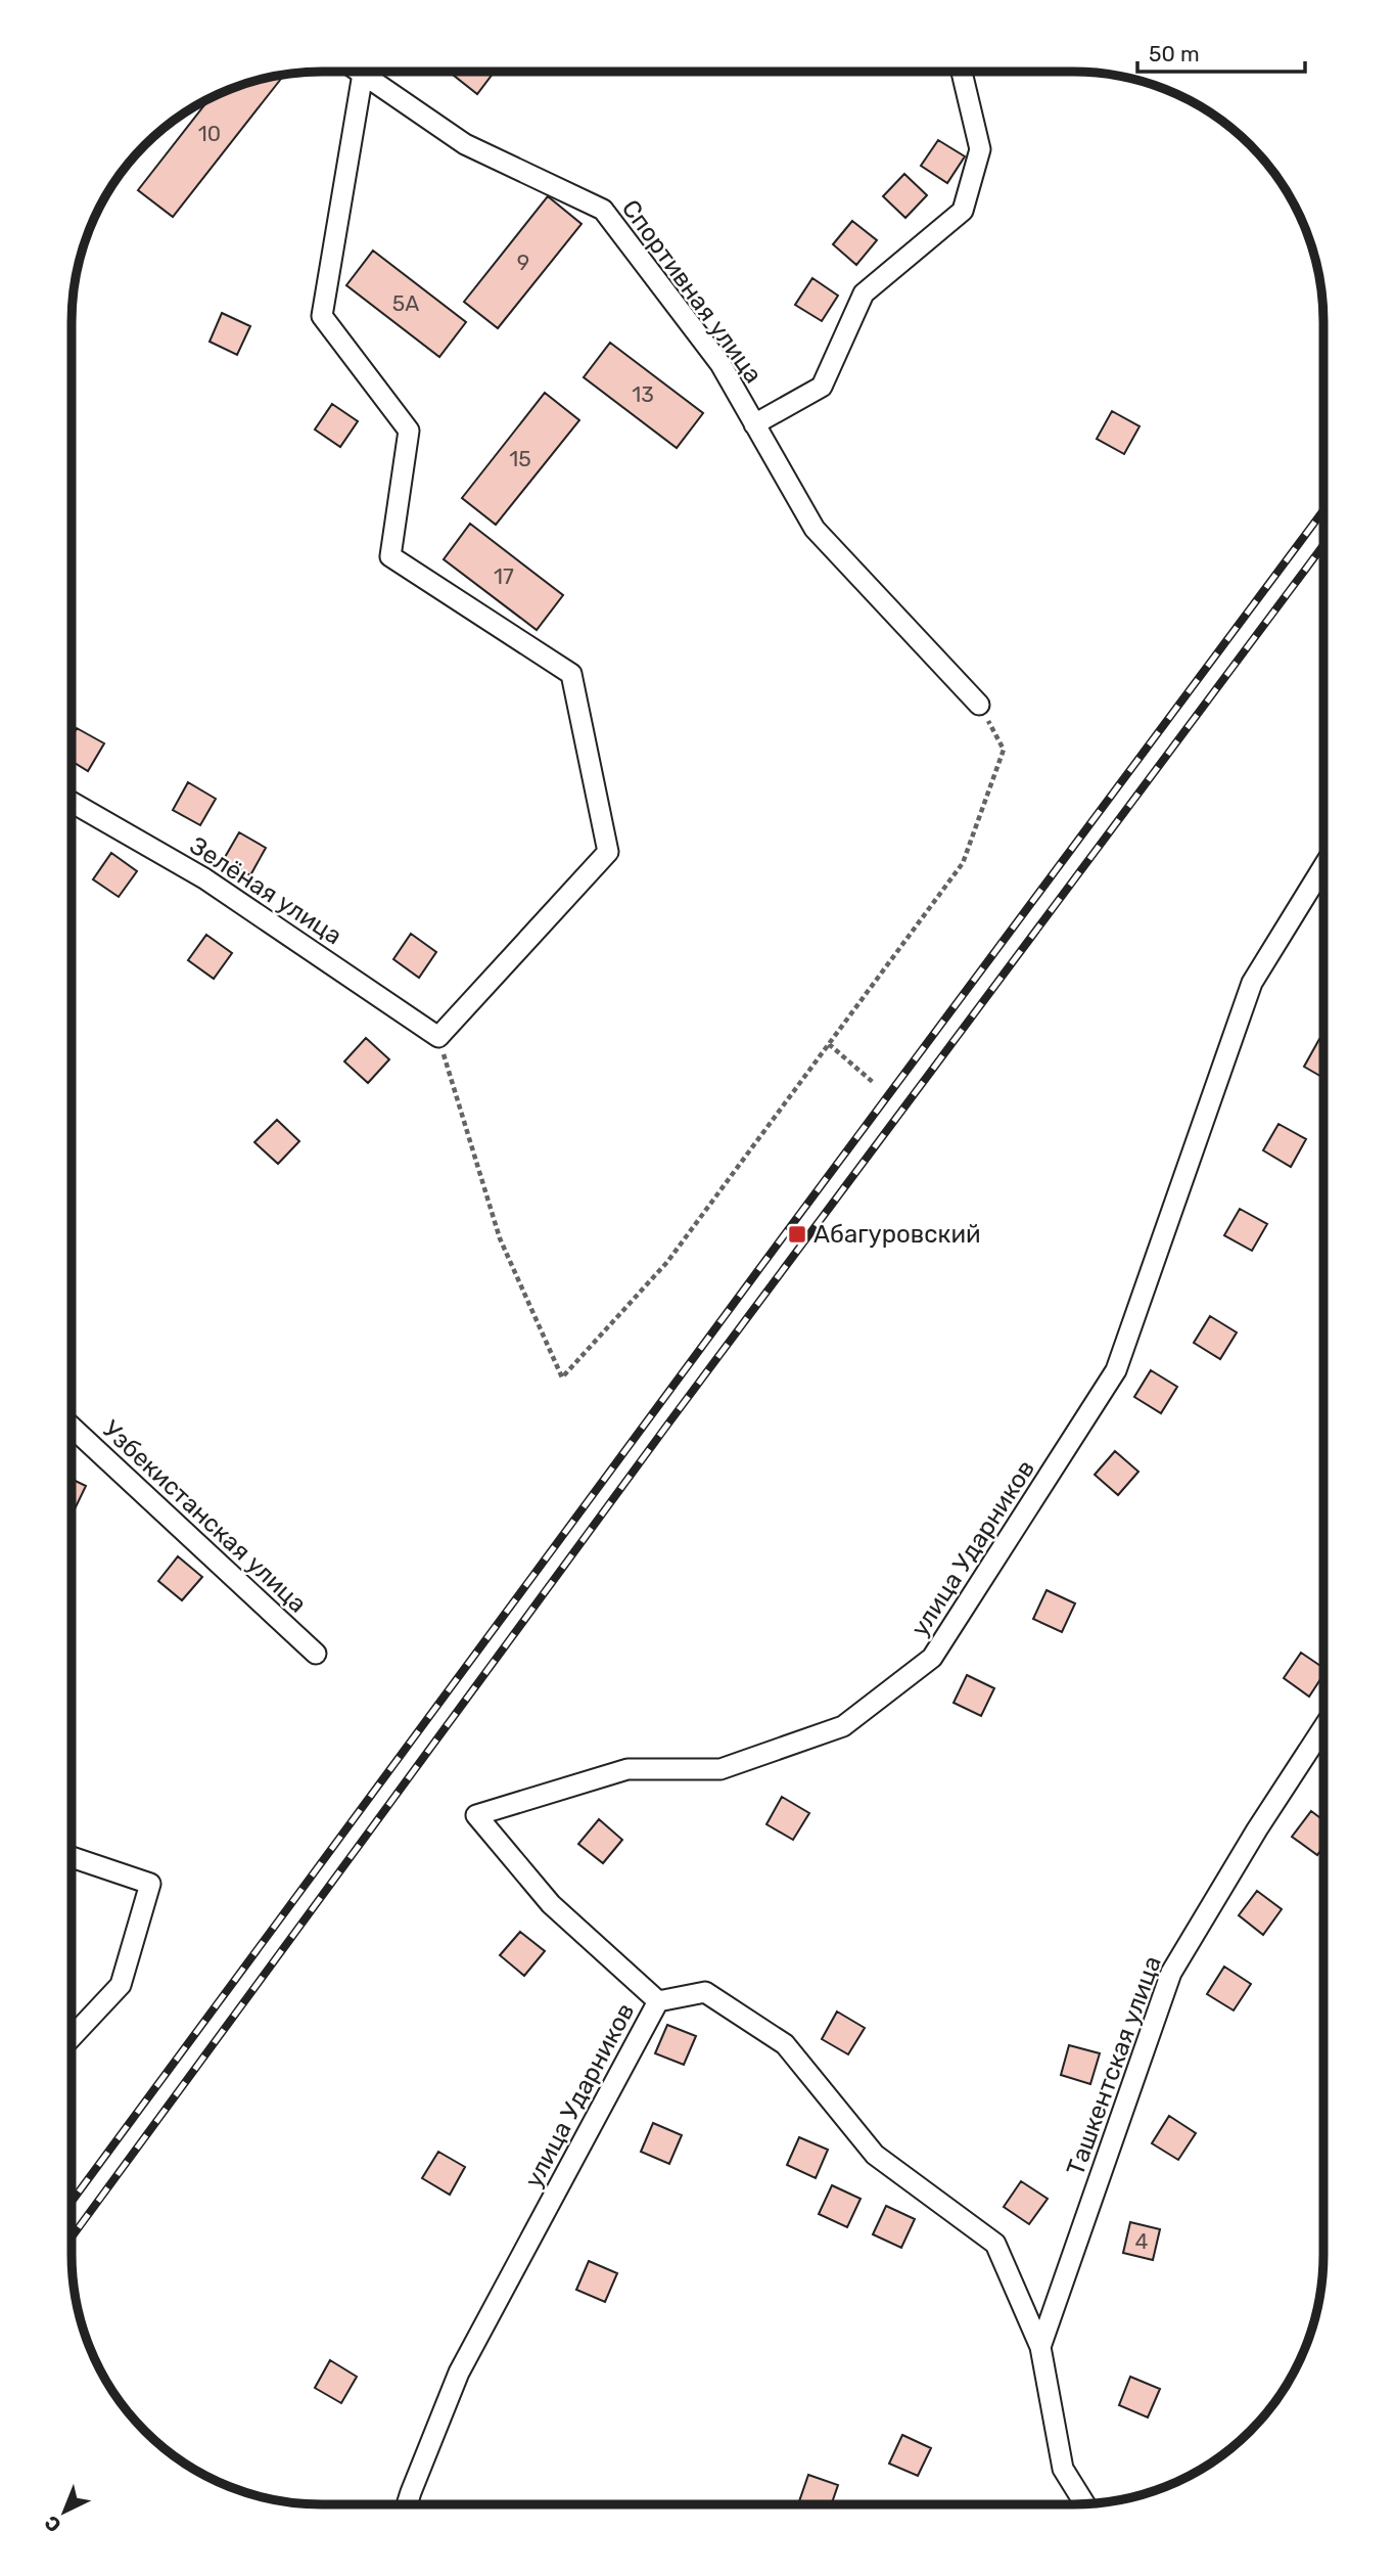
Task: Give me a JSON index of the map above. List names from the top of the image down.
{
  "streets": {
    "street": [
      "Спортивная улица",
      "Зелёная улица",
      "Узбекистанская улица",
      "улица Ударников",
      "Ташкентская улица"
    ]
  },
  "places": {
    "transit": ["Абагуровский"]
  },
  "house_numbers": [
    "10",
    "9",
    "5А",
    "13",
    "15",
    "17",
    "4"
  ],
  "scale_bar": "50 m",
  "north": "bottom left"
}
